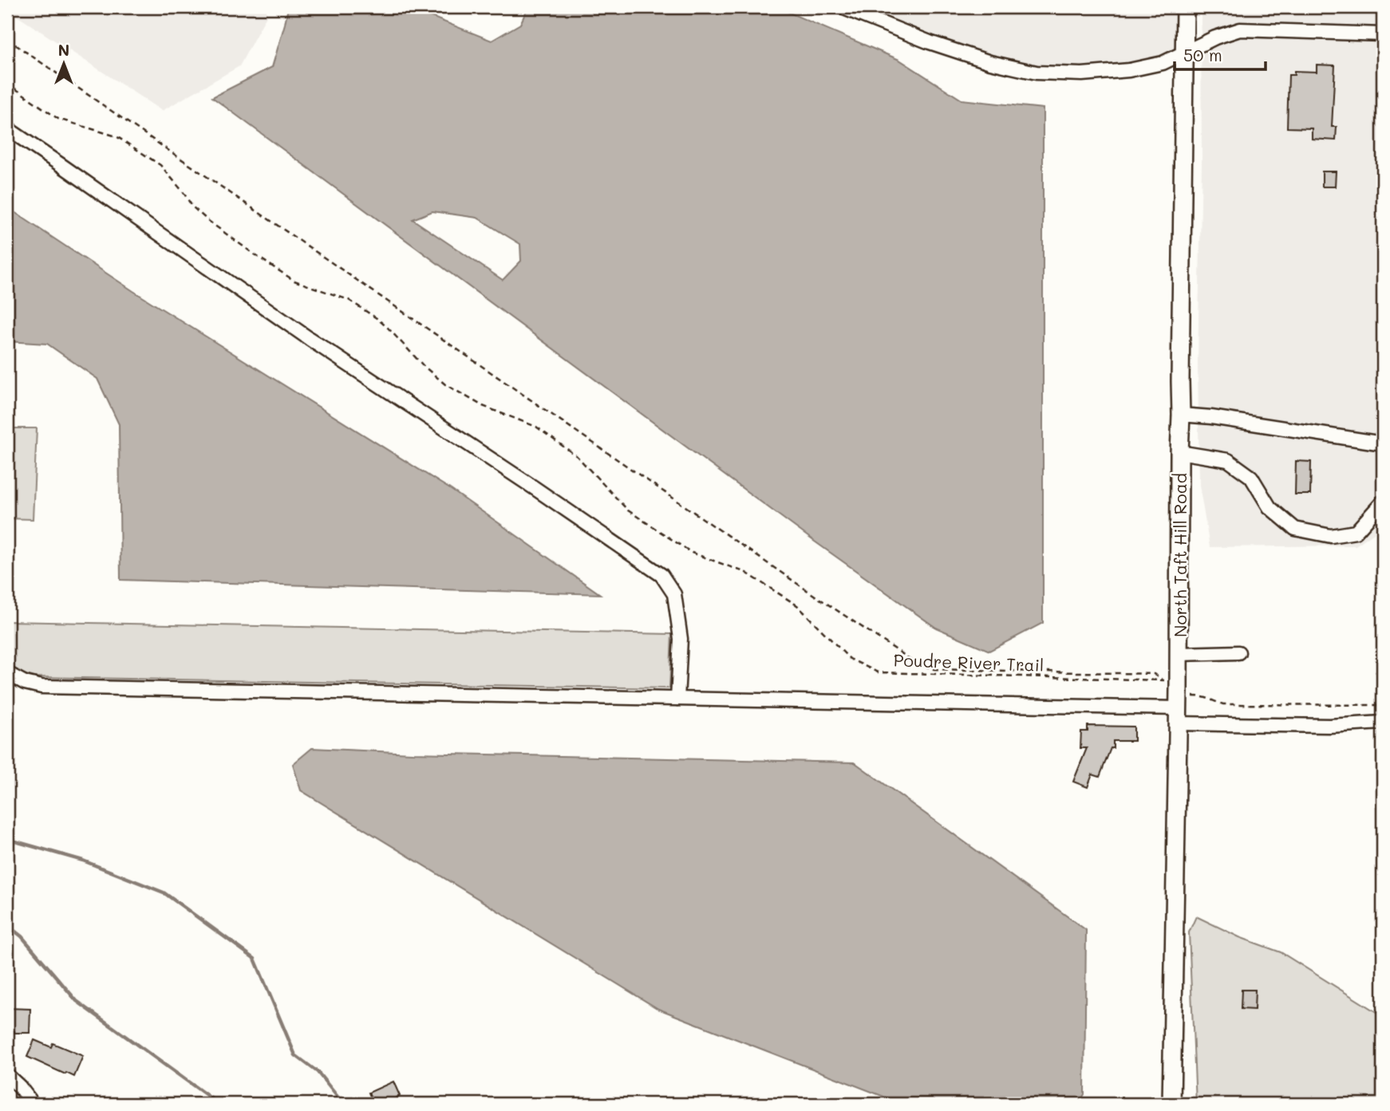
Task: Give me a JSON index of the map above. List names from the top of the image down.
{
  "streets": {
    "main road": ["North Taft Hill Road"],
    "path": ["Poudre River Trail"]
  },
  "crossings": [
    ["North Taft Hill Road", "Poudre River Trail"]
  ],
  "scale_bar": "50 m",
  "north": "top"
}
